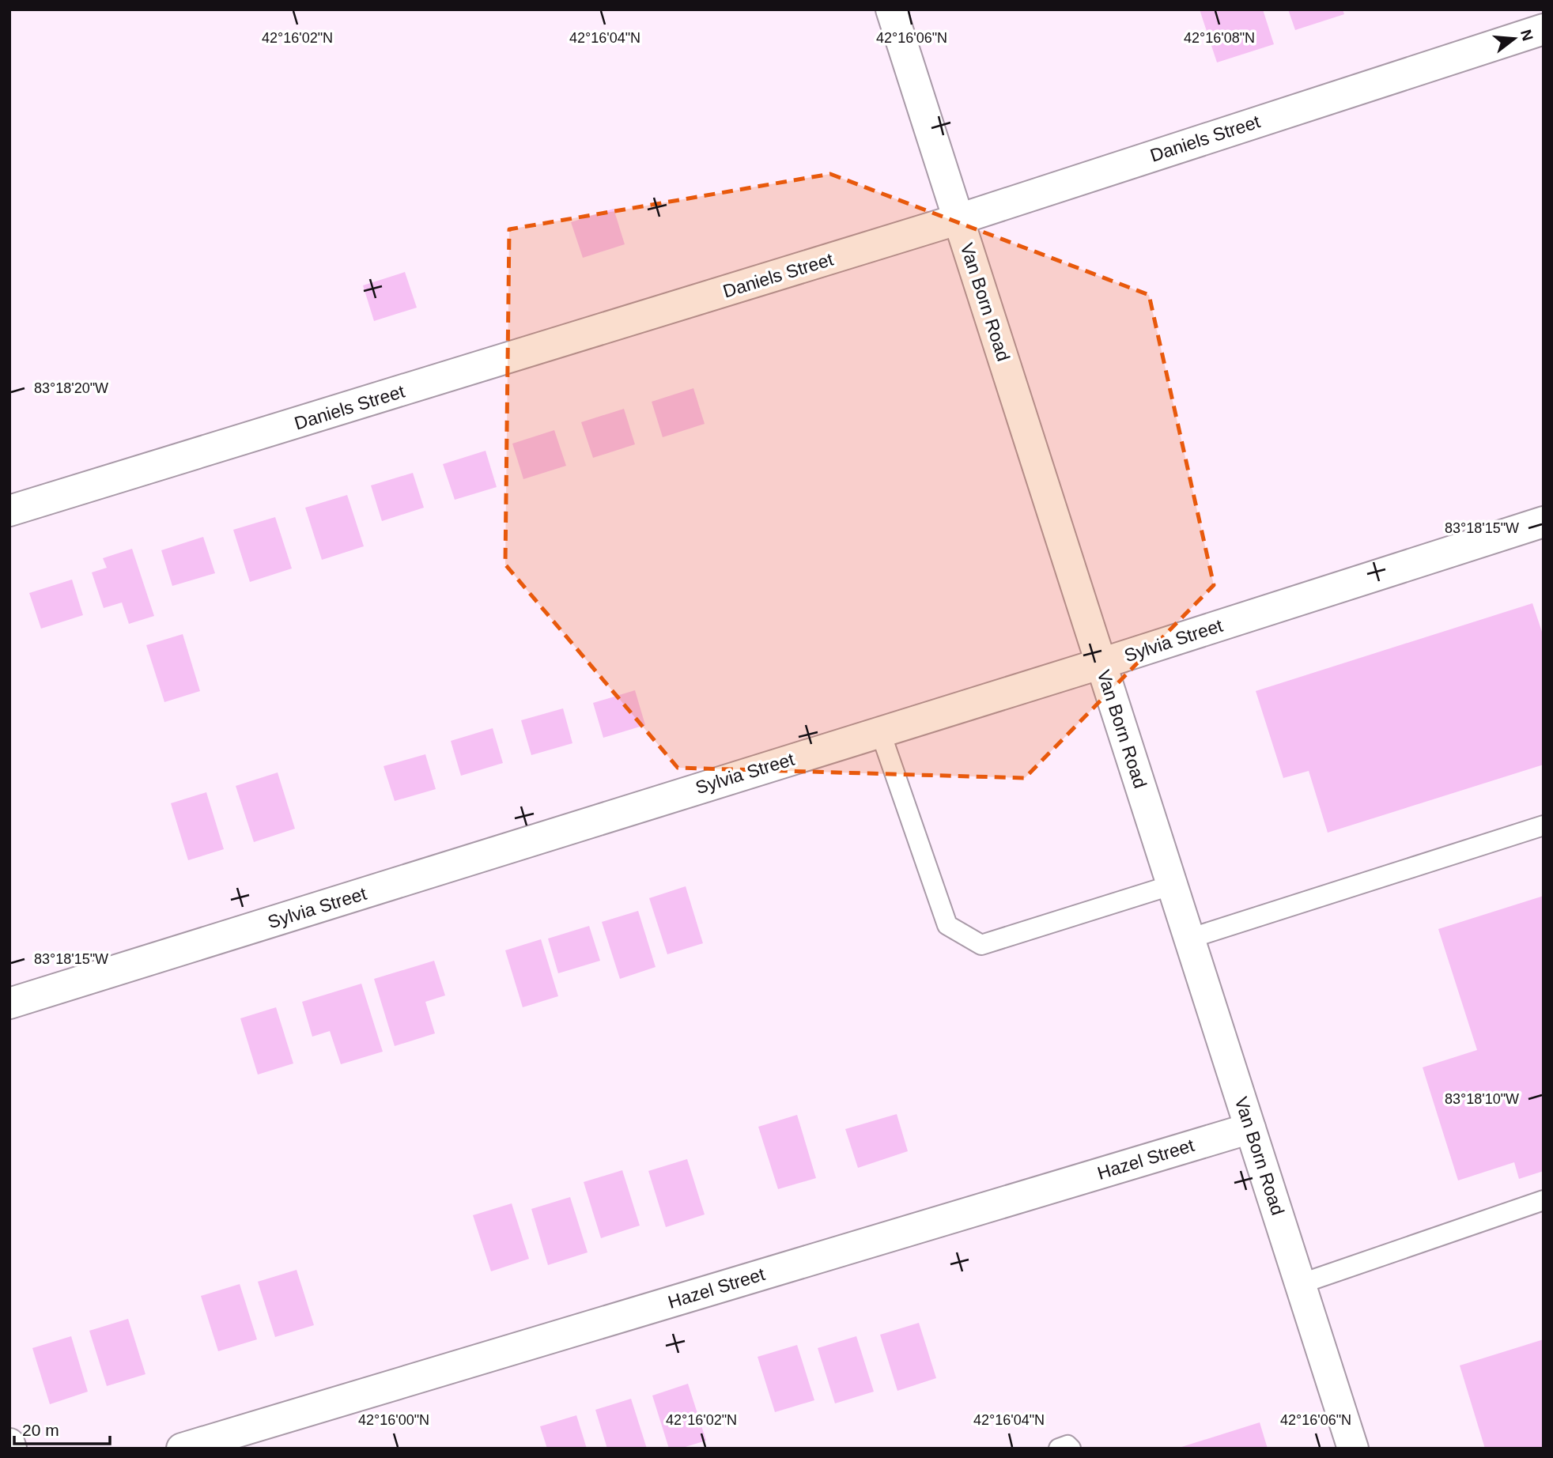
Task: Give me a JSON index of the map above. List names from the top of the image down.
{
  "streets": {
    "street": [
      "Daniels Street",
      "Van Born Road",
      "Sylvia Street",
      "Hazel Street"
    ]
  },
  "crossings": [
    ["Daniels Street", "Van Born Road"],
    ["Van Born Road", "Sylvia Street"],
    ["Van Born Road", "Hazel Street"]
  ],
  "scale_bar": "20 m",
  "north": "right",
  "coordinates": [
    "42°16'02\"N",
    "42°16'04\"N",
    "42°16'06\"N",
    "42°16'08\"N",
    "83°18'20\"W",
    "83°18'15\"W",
    "83°18'10\"W",
    "42°16'00\"N"
  ]
}
